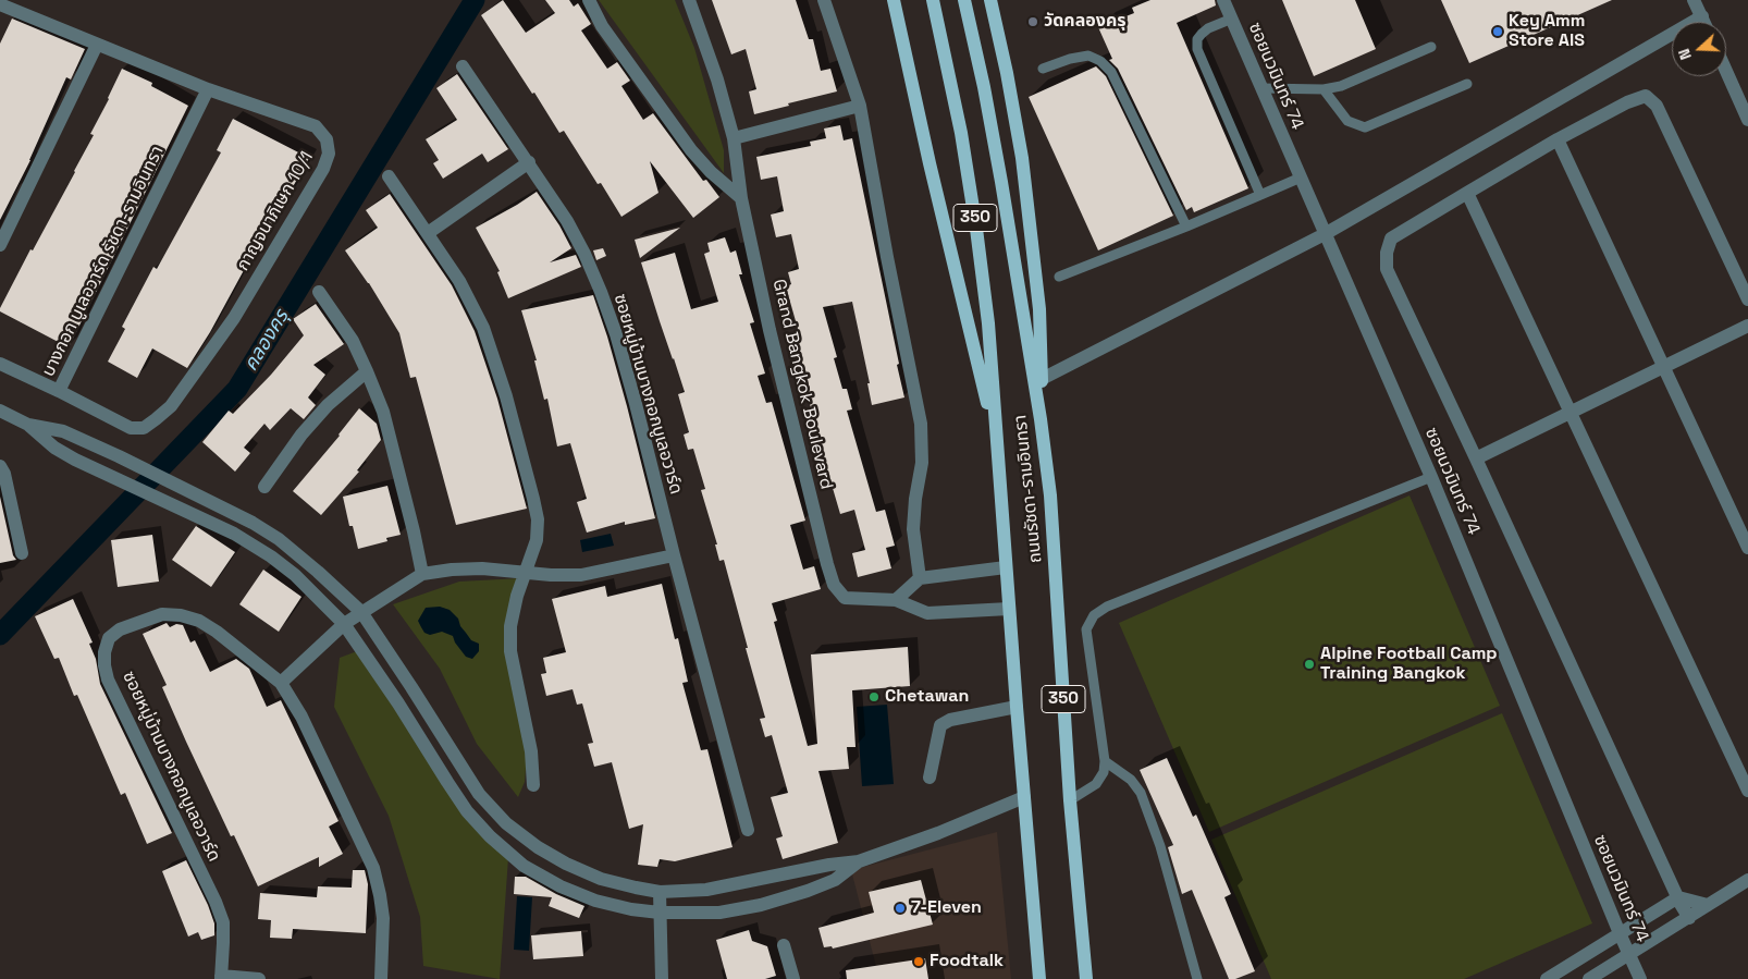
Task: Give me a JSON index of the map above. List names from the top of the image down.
{
  "streets": {
    "main road": ["350", "ถนนรัชดา-รามอินทรา"],
    "street": [
      "ซอยนวมินทร์ 74",
      "กาญจนาภิเษก 10/1",
      "บางกอก บูเลอวาร์ด รัชดา-รามอินทรา",
      "Grand Bangkok Boulevard",
      "ซอยหมู่บ้านบางกอกบูเลอวาร์ด"
    ]
  },
  "crossings": [
    ["กาญจนาภิเษก 10/1", "บางกอก บูเลอวาร์ด รัชดา-รามอินทรา"],
    ["Grand Bangkok Boulevard", "ถนนรัชดา-รามอินทรา"]
  ],
  "water": ["คลองครุ"],
  "places": [
    "วัดคลองครุ",
    "Key Amm Store AIS",
    "Alpine Football Camp Training Bangkok",
    "Chetawan",
    "7-Eleven",
    "Foodtalk"
  ],
  "north": "left"
}
